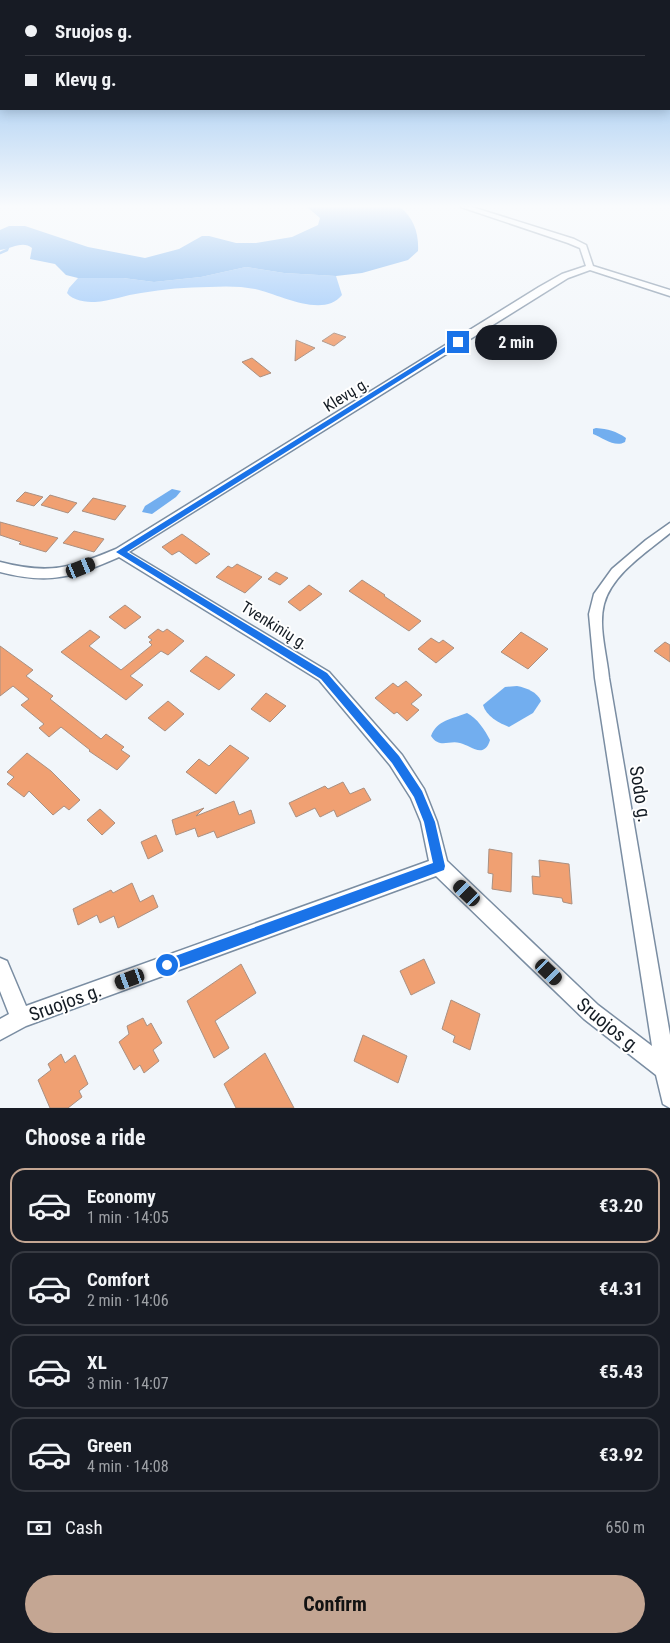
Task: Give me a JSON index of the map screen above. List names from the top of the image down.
{
  "streets": {
    "street": [
      "Klevų g.",
      "Tvenkinių g.",
      "Sodo g.",
      "Sruojos g."
    ]
  },
  "crossings": [
    ["Klevų g.", "Tvenkinių g."],
    ["Tvenkinių g.", "Sruojos g."],
    ["Sodo g.", "Sruojos g."]
  ],
  "page": {
    "banner": ["Sruojos g.", "Klevų g."],
    "bubble": "2 min",
    "heading": "Choose a ride",
    "list": [
      {
        "name": "Economy",
        "note": "1 min · 14:05",
        "value": "€3.20"
      },
      {
        "name": "Comfort",
        "note": "2 min · 14:06",
        "value": "€4.31"
      },
      {
        "name": "XL",
        "note": "3 min · 14:07",
        "value": "€5.43"
      },
      {
        "name": "Green",
        "note": "4 min · 14:08",
        "value": "€3.92"
      }
    ],
    "pay": ["Cash", "650 m"],
    "buttons": "Confirm"
  }
}
